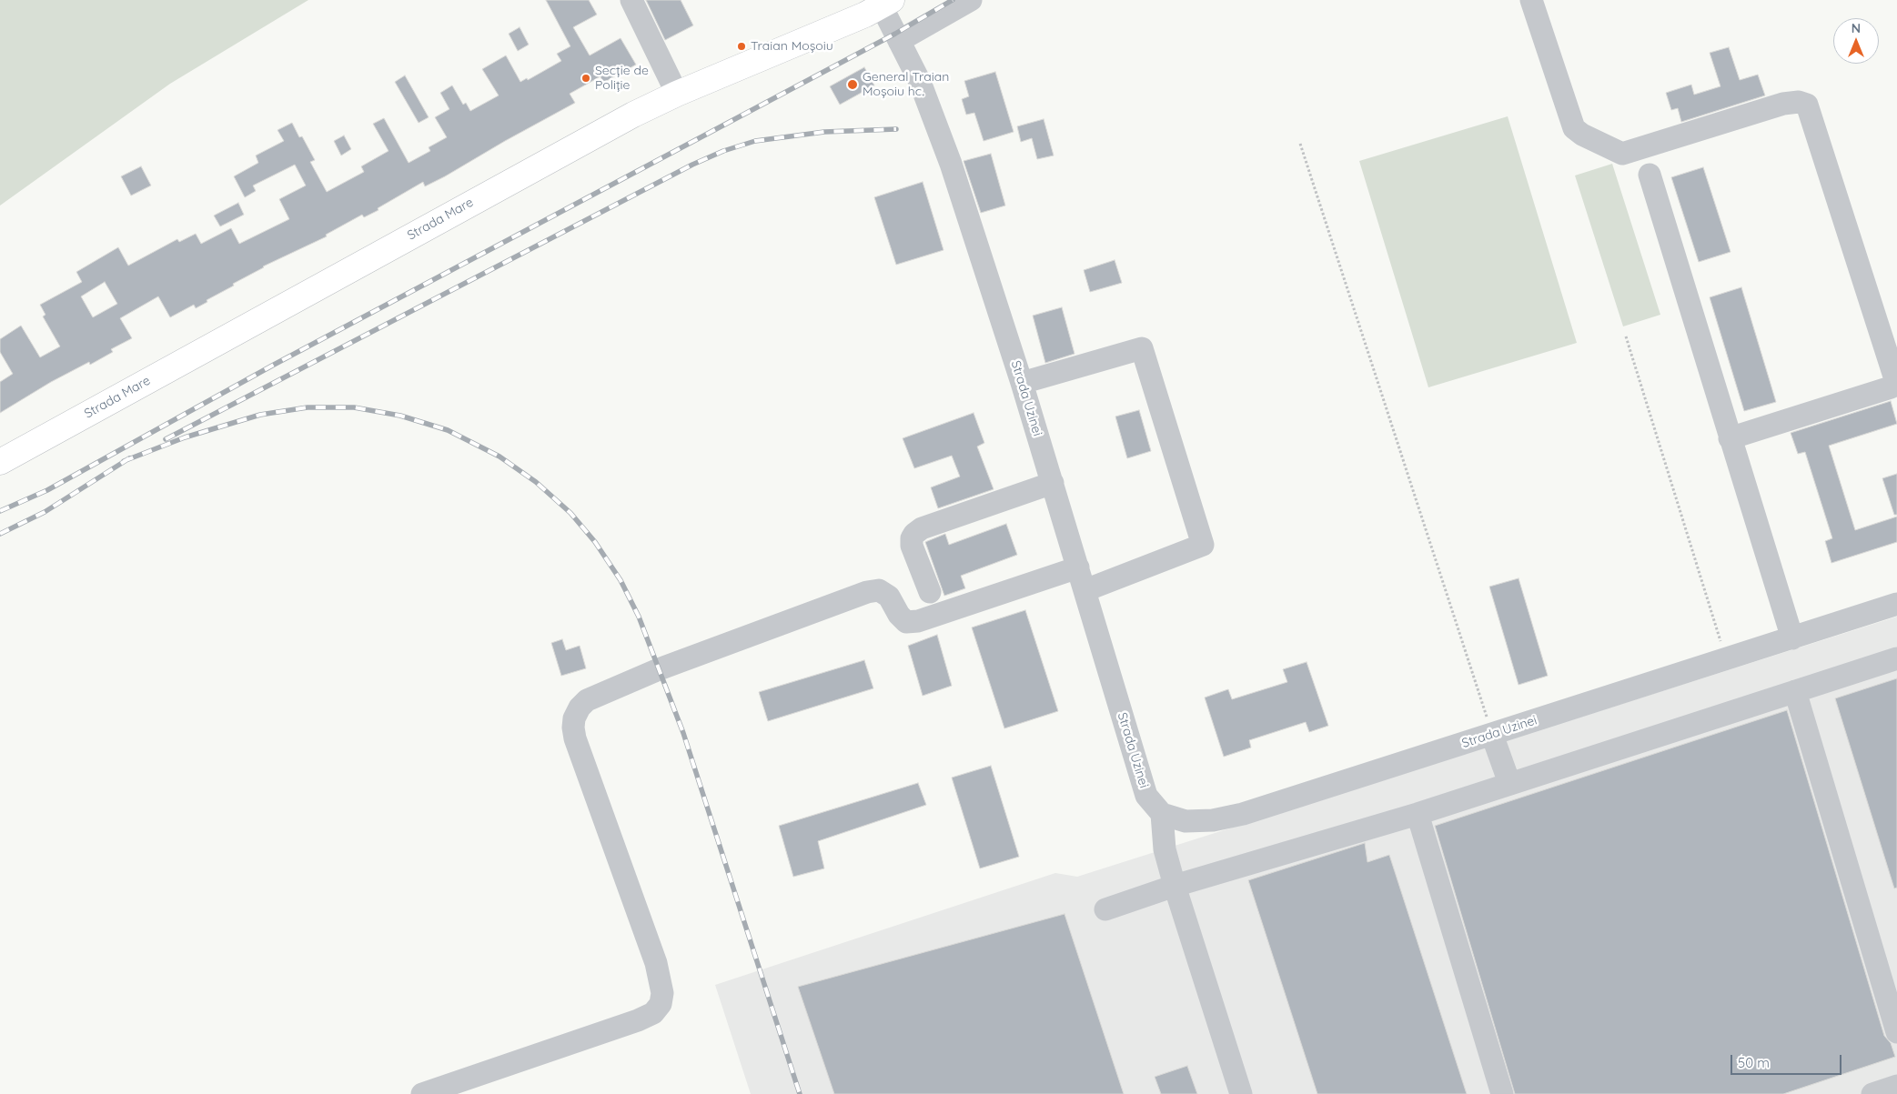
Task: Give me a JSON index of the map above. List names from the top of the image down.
{
  "streets": {
    "main road": ["Strada Mare"],
    "street": ["Strada Uzinei"]
  },
  "crossings": [
    ["Strada Mare", "Strada Uzinei"]
  ],
  "places": ["Traian Moșoiu", "Secție de Poliție", "General Traian Moșoiu hc."],
  "scale_bar": "50 m",
  "north": "top"
}
